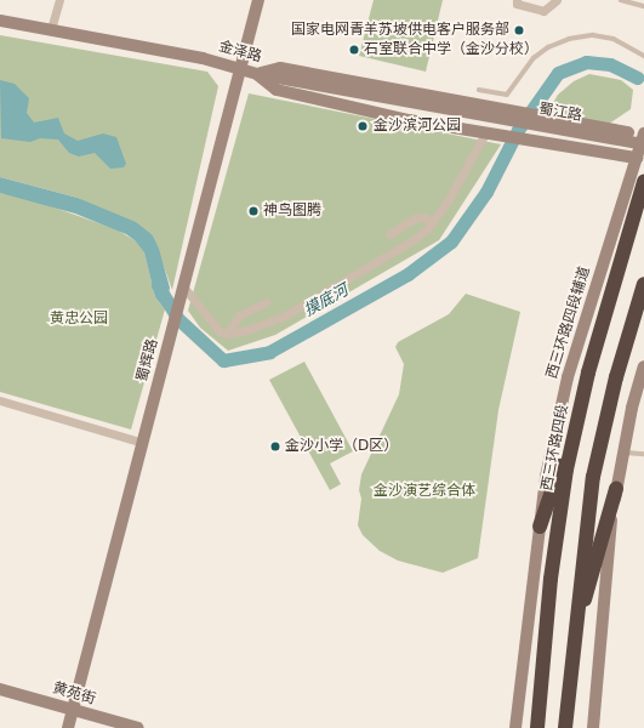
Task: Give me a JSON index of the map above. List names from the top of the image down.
{
  "streets": {
    "highway": ["西三环路四段"],
    "street": [
      "金泽路",
      "蜀江路",
      "西三环路四段辅道",
      "蜀辉路",
      "黄苑街"
    ]
  },
  "crossings": [
    ["金泽路", "蜀江路"],
    ["金泽路", "蜀辉路"],
    ["蜀江路", "西三环路四段辅道"],
    ["蜀辉路", "黄苑街"]
  ],
  "water": ["摸底河"],
  "parks": ["黄忠公园", "金沙演艺综合体"],
  "places": [
    "国家电网青羊苏坡供电客户服务部",
    "石室联合中学（金沙分校）",
    "金沙滨河公园",
    "神鸟图腾",
    "金沙小学（D区）"
  ]
}
